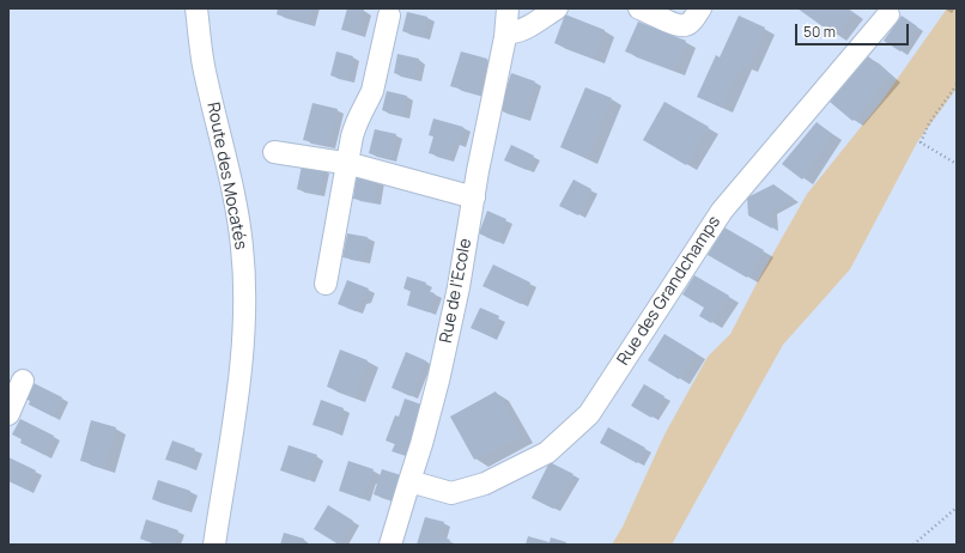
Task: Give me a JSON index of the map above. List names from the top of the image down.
{
  "streets": {
    "street": ["Route des Mocatés", "Rue de l'Ecole", "Rue des Grandchamps"]
  },
  "crossings": [
    ["Rue de l'Ecole", "Rue des Grandchamps"]
  ],
  "scale_bar": "50 m"
}
